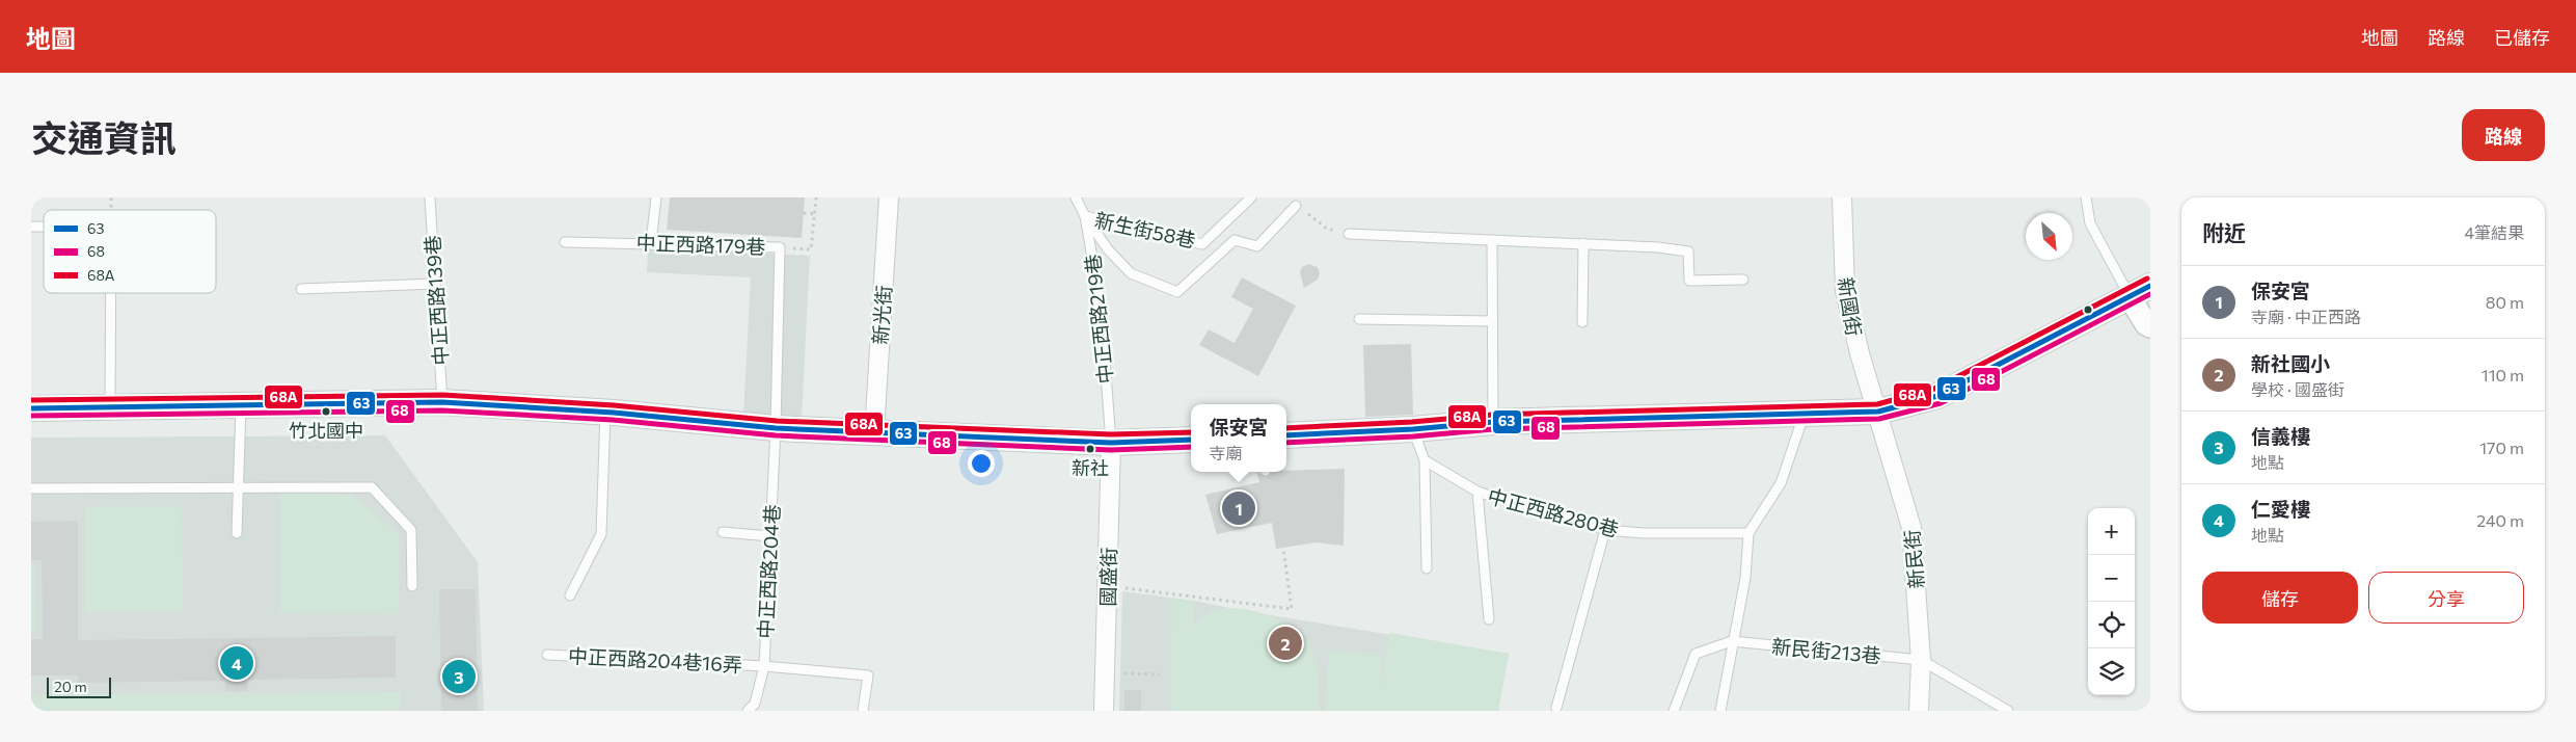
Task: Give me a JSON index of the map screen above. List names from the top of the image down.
{
  "streets": {
    "street": [
      "新國街",
      "新光街",
      "新民街",
      "國盛街"
    ],
    "lane": [
      "新生街58巷",
      "中正西路179巷",
      "中正西路139巷",
      "中正西路219巷",
      "中正西路280巷",
      "中正西路204巷",
      "新民街213巷",
      "中正西路204巷16弄"
    ]
  },
  "crossings": [
    ["新生街58巷", "中正西路219巷"],
    ["中正西路179巷", "中正西路204巷"],
    ["新國街", "新民街"],
    ["中正西路219巷", "國盛街"],
    ["新民街", "新民街213巷"],
    ["中正西路204巷", "中正西路204巷16弄"]
  ],
  "places": ["竹北國中", "新社"],
  "lines": ["transit line 68A", "transit line 63", "transit line 68"],
  "legend": ["63", "68", "68A"],
  "scale_bar": "20 m",
  "north": "bottom right",
  "page": {
    "header": "地圖",
    "nav": ["地圖", "路線", "已儲存"],
    "title": "交通資訊",
    "buttons": [
      "路線",
      ["儲存", "分享"]
    ],
    "heading": ["附近", "4筆結果"],
    "list": [
      {
        "mark": "1",
        "name": "保安宮",
        "note": "寺廟 · 中正西路",
        "value": "80 m"
      },
      {
        "mark": "2",
        "name": "新社國小",
        "note": "學校 · 國盛街",
        "value": "110 m"
      },
      {
        "mark": "3",
        "name": "信義樓",
        "note": "地點",
        "value": "170 m"
      },
      {
        "mark": "4",
        "name": "仁愛樓",
        "note": "地點",
        "value": "240 m"
      }
    ],
    "popup": ["保安宮", "寺廟"],
    "pins": [
      "1",
      "2",
      "4",
      "3"
    ],
    "map_buttons": ["+", "−"],
    "scale": "20 m"
  }
}
